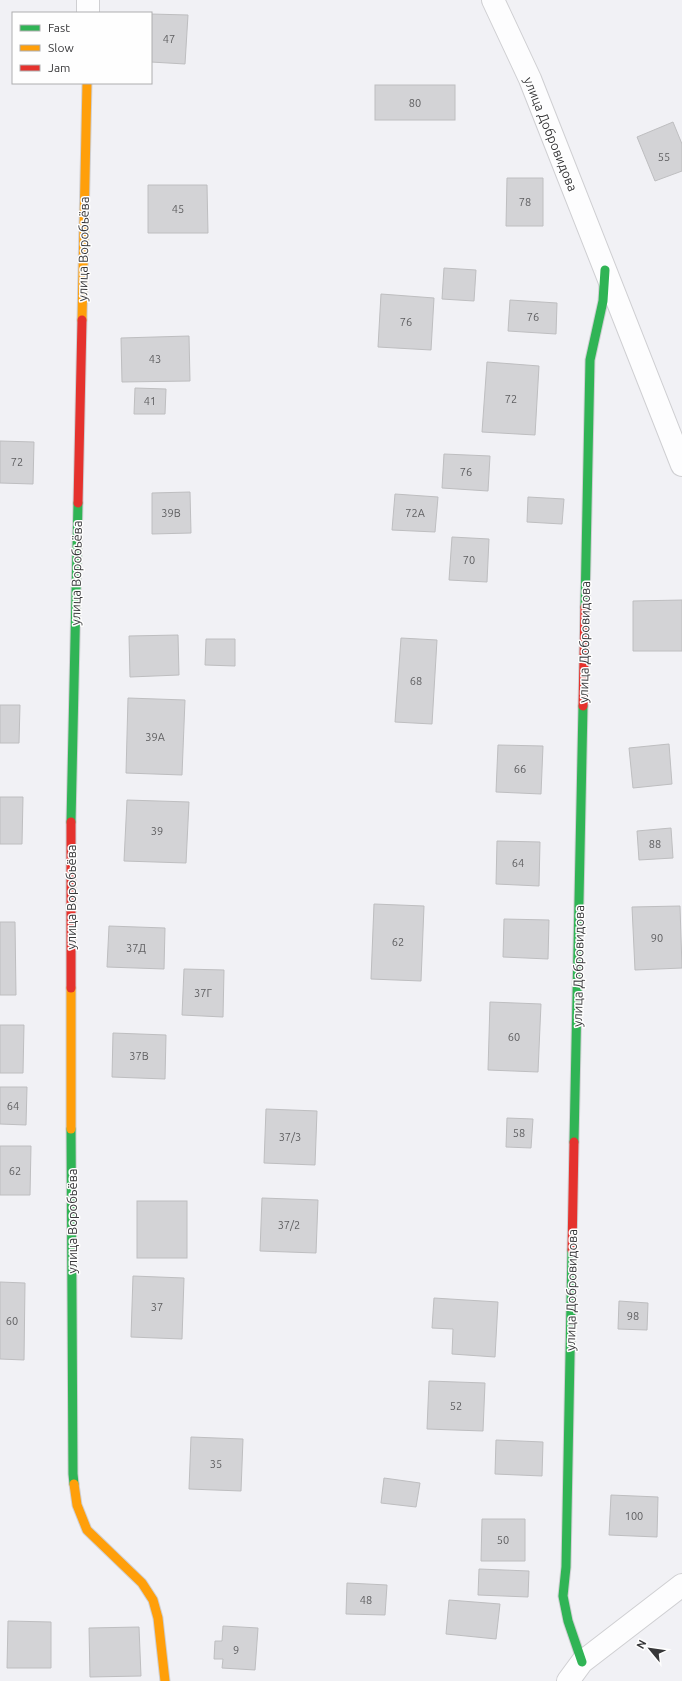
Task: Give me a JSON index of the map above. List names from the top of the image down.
{
  "streets": {
    "street": ["улица Добровидова", "улица Воробьёва"]
  },
  "house_numbers": [
    "47",
    "80",
    "55",
    "78",
    "45",
    "76",
    "76",
    "43",
    "72",
    "41",
    "72",
    "76",
    "39В",
    "72А",
    "70",
    "68",
    "39А",
    "66",
    "39",
    "88",
    "64",
    "90",
    "62",
    "37Д",
    "37Г",
    "60",
    "37В",
    "64",
    "58",
    "37/3",
    "62",
    "37/2",
    "37",
    "98",
    "60",
    "52",
    "35",
    "100",
    "50",
    "48",
    "9"
  ],
  "legend": ["Fast", "Slow", "Jam"],
  "north": "top left"
}
